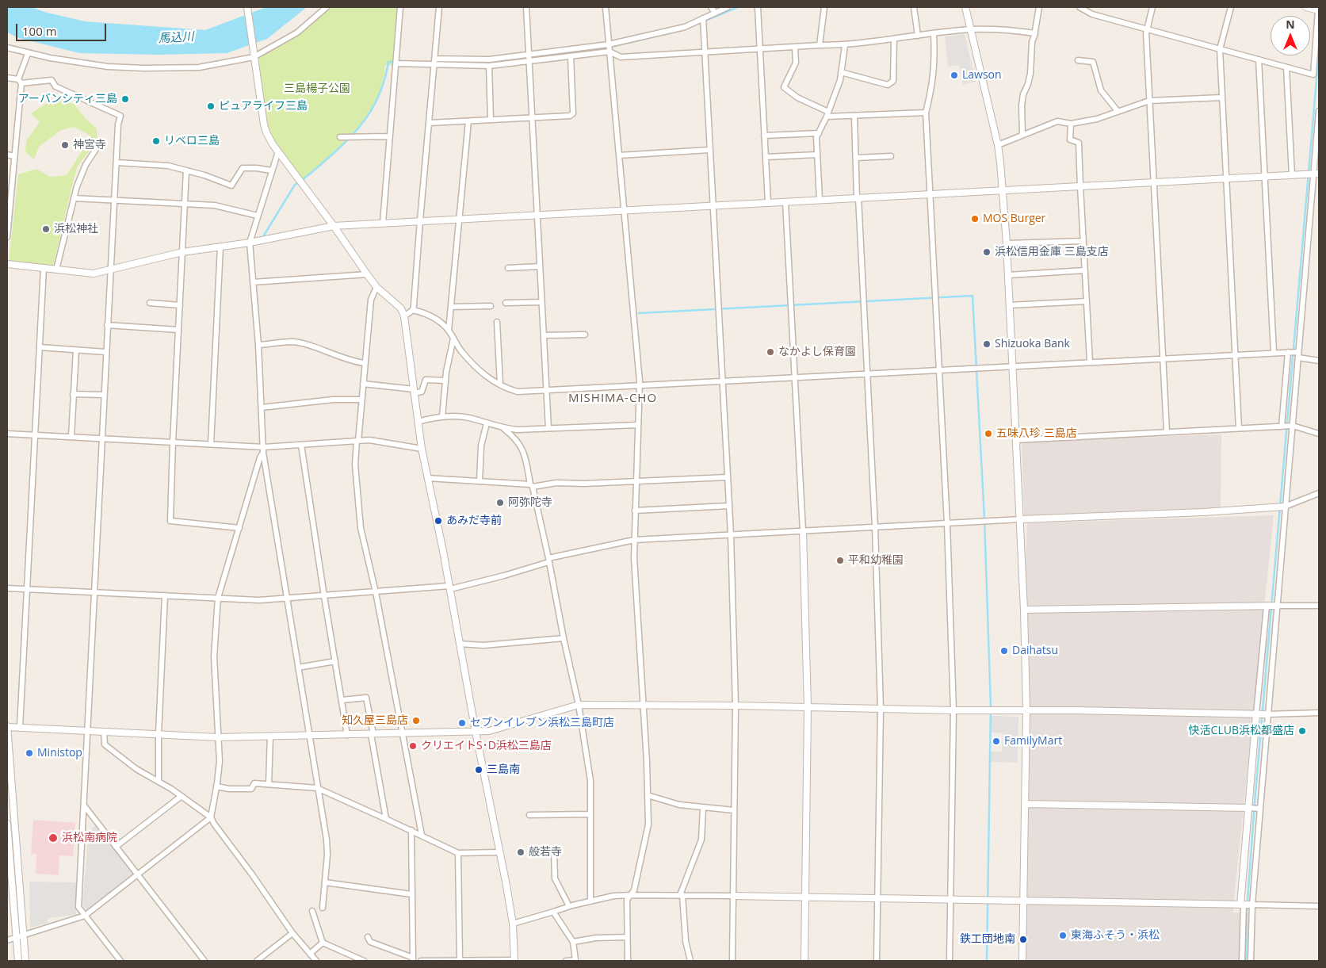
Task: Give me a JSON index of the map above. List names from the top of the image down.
{
  "districts": ["MISHIMA-CHO"],
  "water": ["馬込川"],
  "parks": ["三島楊子公園"],
  "places": [
    "Lawson",
    "アーバンシティ三島",
    "ピュアライフ三島",
    "リベロ三島",
    "神宮寺",
    "MOS Burger",
    "浜松神社",
    "浜松信用金庫 三島支店",
    "Shizuoka Bank",
    "なかよし保育園",
    "五味八珍 三島店",
    "阿弥陀寺",
    "あみだ寺前",
    "平和幼稚園",
    "Daihatsu",
    "知久屋三島店",
    "セブンイレブン浜松三島町店",
    "快活CLUB浜松都盛店",
    "FamilyMart",
    "クリエイトS･D浜松三島店",
    "Ministop",
    "三島南",
    "浜松南病院",
    "般若寺",
    "東海ふそう・浜松",
    "鉄工団地南"
  ],
  "scale_bar": "100 m",
  "north": "top"
}
